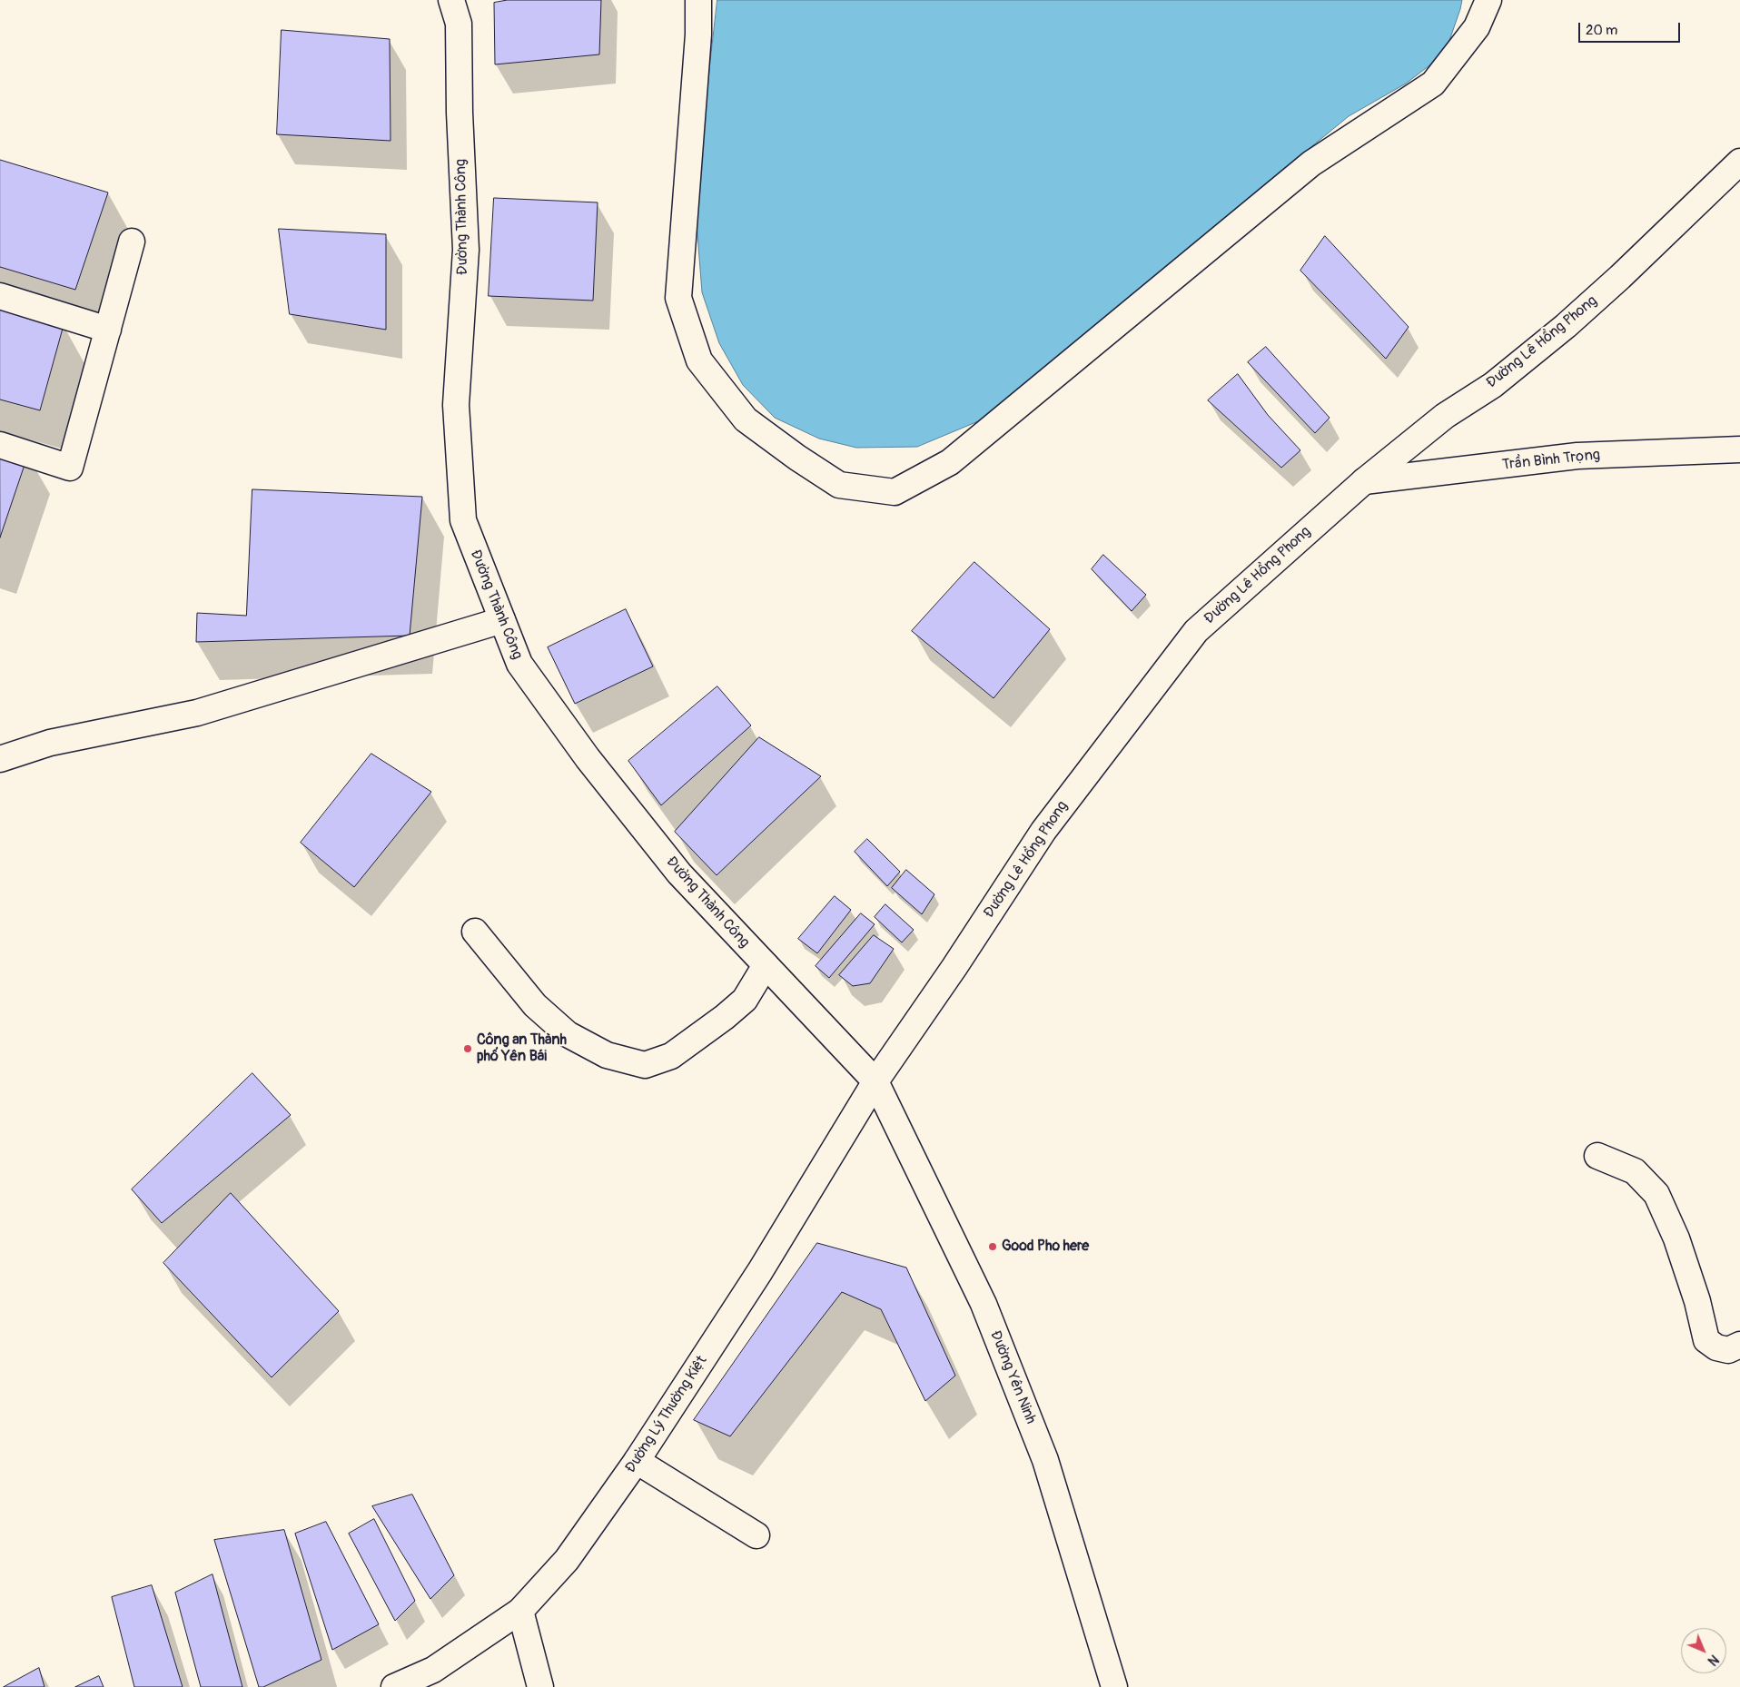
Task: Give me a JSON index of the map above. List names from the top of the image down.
{
  "streets": {
    "main road": [
      "Đường Thành Công",
      "Đường Lê Hồng Phong",
      "Trần Bình Trọng",
      "Đường Yên Ninh",
      "Đường Lý Thường Kiệt"
    ]
  },
  "crossings": [
    ["Đường Thành Công", "Đường Lê Hồng Phong"],
    ["Đường Thành Công", "Đường Yên Ninh"],
    ["Đường Thành Công", "Đường Lý Thường Kiệt"],
    ["Đường Lê Hồng Phong", "Trần Bình Trọng"],
    ["Đường Lê Hồng Phong", "Đường Yên Ninh"],
    ["Đường Lê Hồng Phong", "Đường Lý Thường Kiệt"],
    ["Đường Yên Ninh", "Đường Lý Thường Kiệt"]
  ],
  "places": ["Công an Thành phố Yên Bái", "Good Pho here"],
  "scale_bar": "20 m",
  "north": "bottom right"
}
